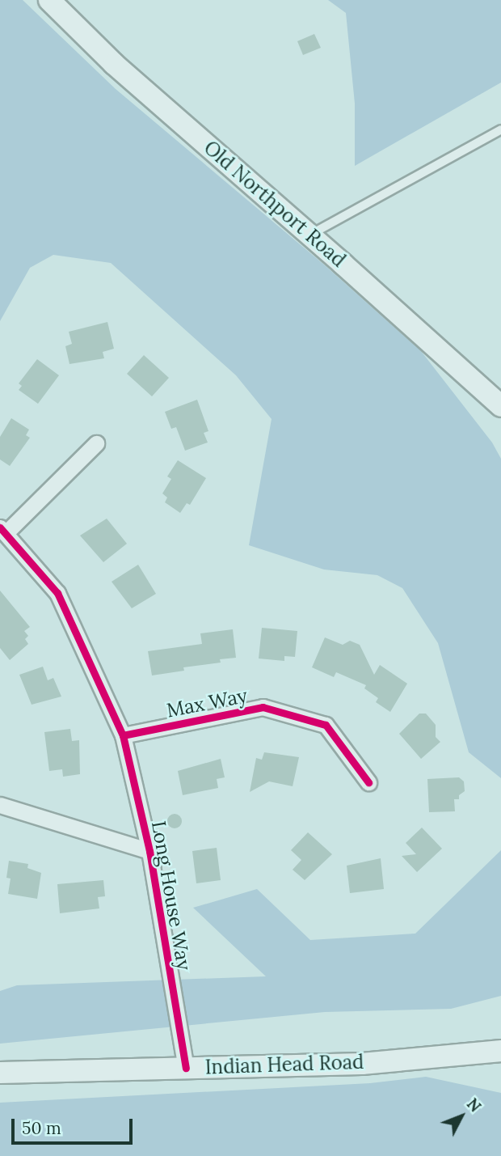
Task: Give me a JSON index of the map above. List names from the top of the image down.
{
  "streets": {
    "main road": ["Old Northport Road", "Indian Head Road"],
    "street": ["Max Way", "Long House Way"]
  },
  "crossings": [
    ["Max Way", "Long House Way"],
    ["Long House Way", "Indian Head Road"]
  ],
  "scale_bar": "50 m",
  "north": "top right"
}
